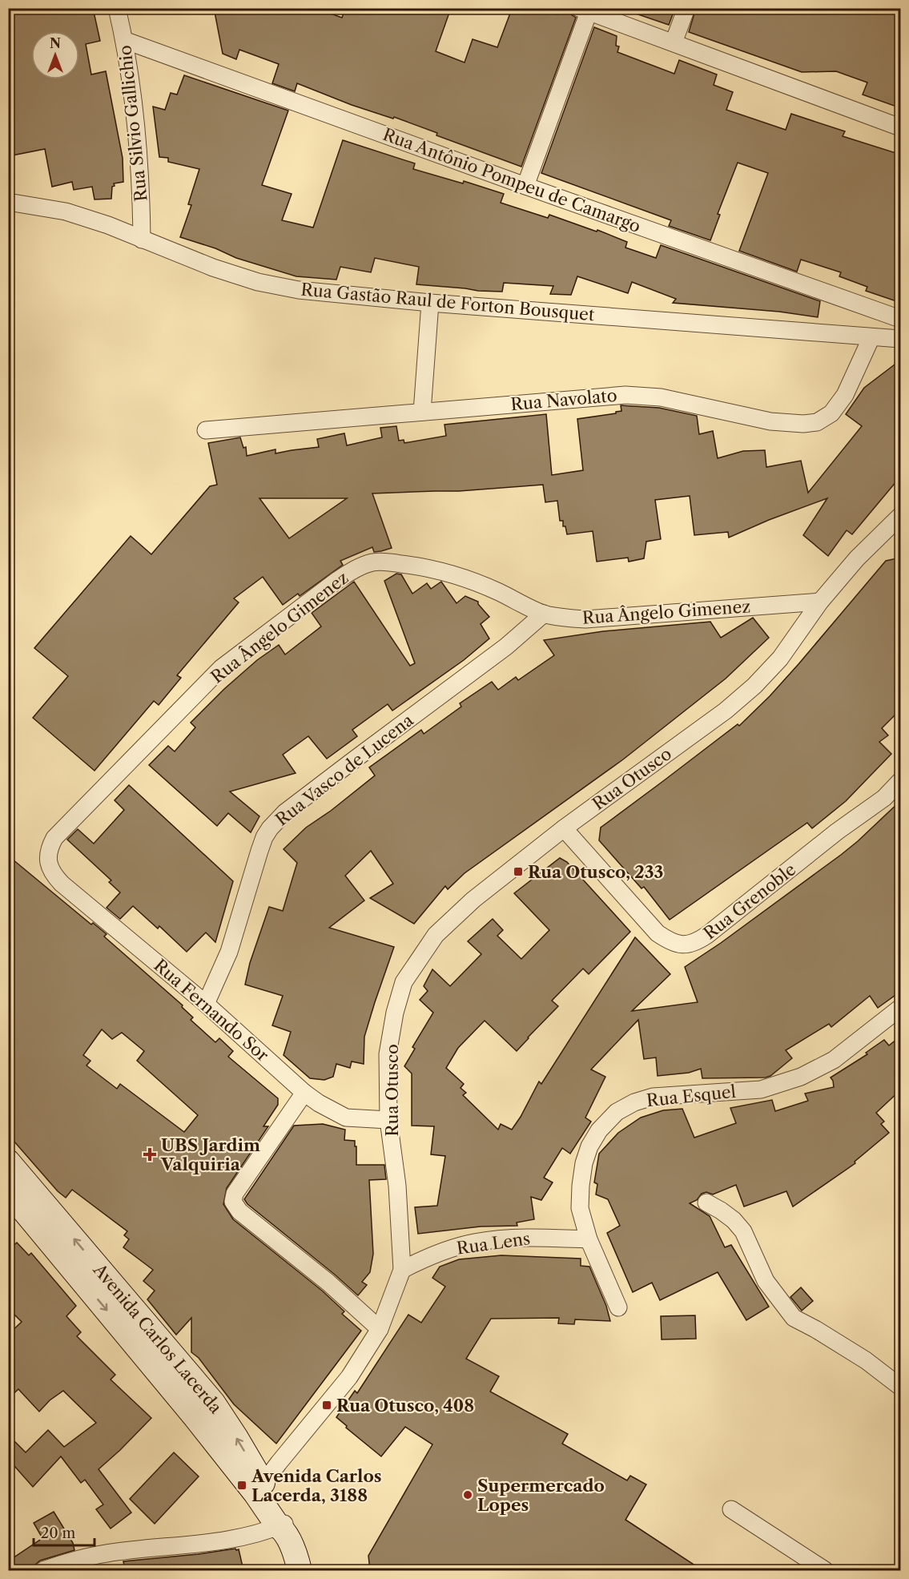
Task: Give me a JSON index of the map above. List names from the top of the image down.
{
  "streets": {
    "main road": ["Avenida Carlos Lacerda"],
    "street": [
      "Rua Silvio Gallichio",
      "Rua Antônio Pompeu de Camargo",
      "Rua Gastão Raul de Forton Bousquet",
      "Rua Navolato",
      "Rua Ângelo Gimenez",
      "Rua Vasco de Lucena",
      "Rua Otusco",
      "Rua Grenoble",
      "Rua Fernando Sor",
      "Rua Esquel",
      "Rua Lens"
    ]
  },
  "crossings": [
    ["Rua Silvio Gallichio", "Rua Antônio Pompeu de Camargo"],
    ["Rua Silvio Gallichio", "Rua Gastão Raul de Forton Bousquet"],
    ["Rua Gastão Raul de Forton Bousquet", "Rua Navolato"],
    ["Rua Ângelo Gimenez", "Rua Vasco de Lucena"],
    ["Rua Ângelo Gimenez", "Rua Otusco"],
    ["Rua Ângelo Gimenez", "Rua Fernando Sor"],
    ["Rua Vasco de Lucena", "Rua Fernando Sor"],
    ["Rua Otusco", "Rua Grenoble"],
    ["Rua Otusco", "Rua Fernando Sor"],
    ["Rua Otusco", "Rua Lens"],
    ["Rua Otusco", "Avenida Carlos Lacerda"],
    ["Rua Esquel", "Rua Lens"]
  ],
  "places": {
    "transit": ["Rua Otusco, 233", "Rua Otusco, 408", "Avenida Carlos Lacerda, 3188"],
    "health": ["UBS Jardim Valquiria"],
    "other": ["Supermercado Lopes"]
  },
  "scale_bar": "20 m",
  "north": "top"
}
